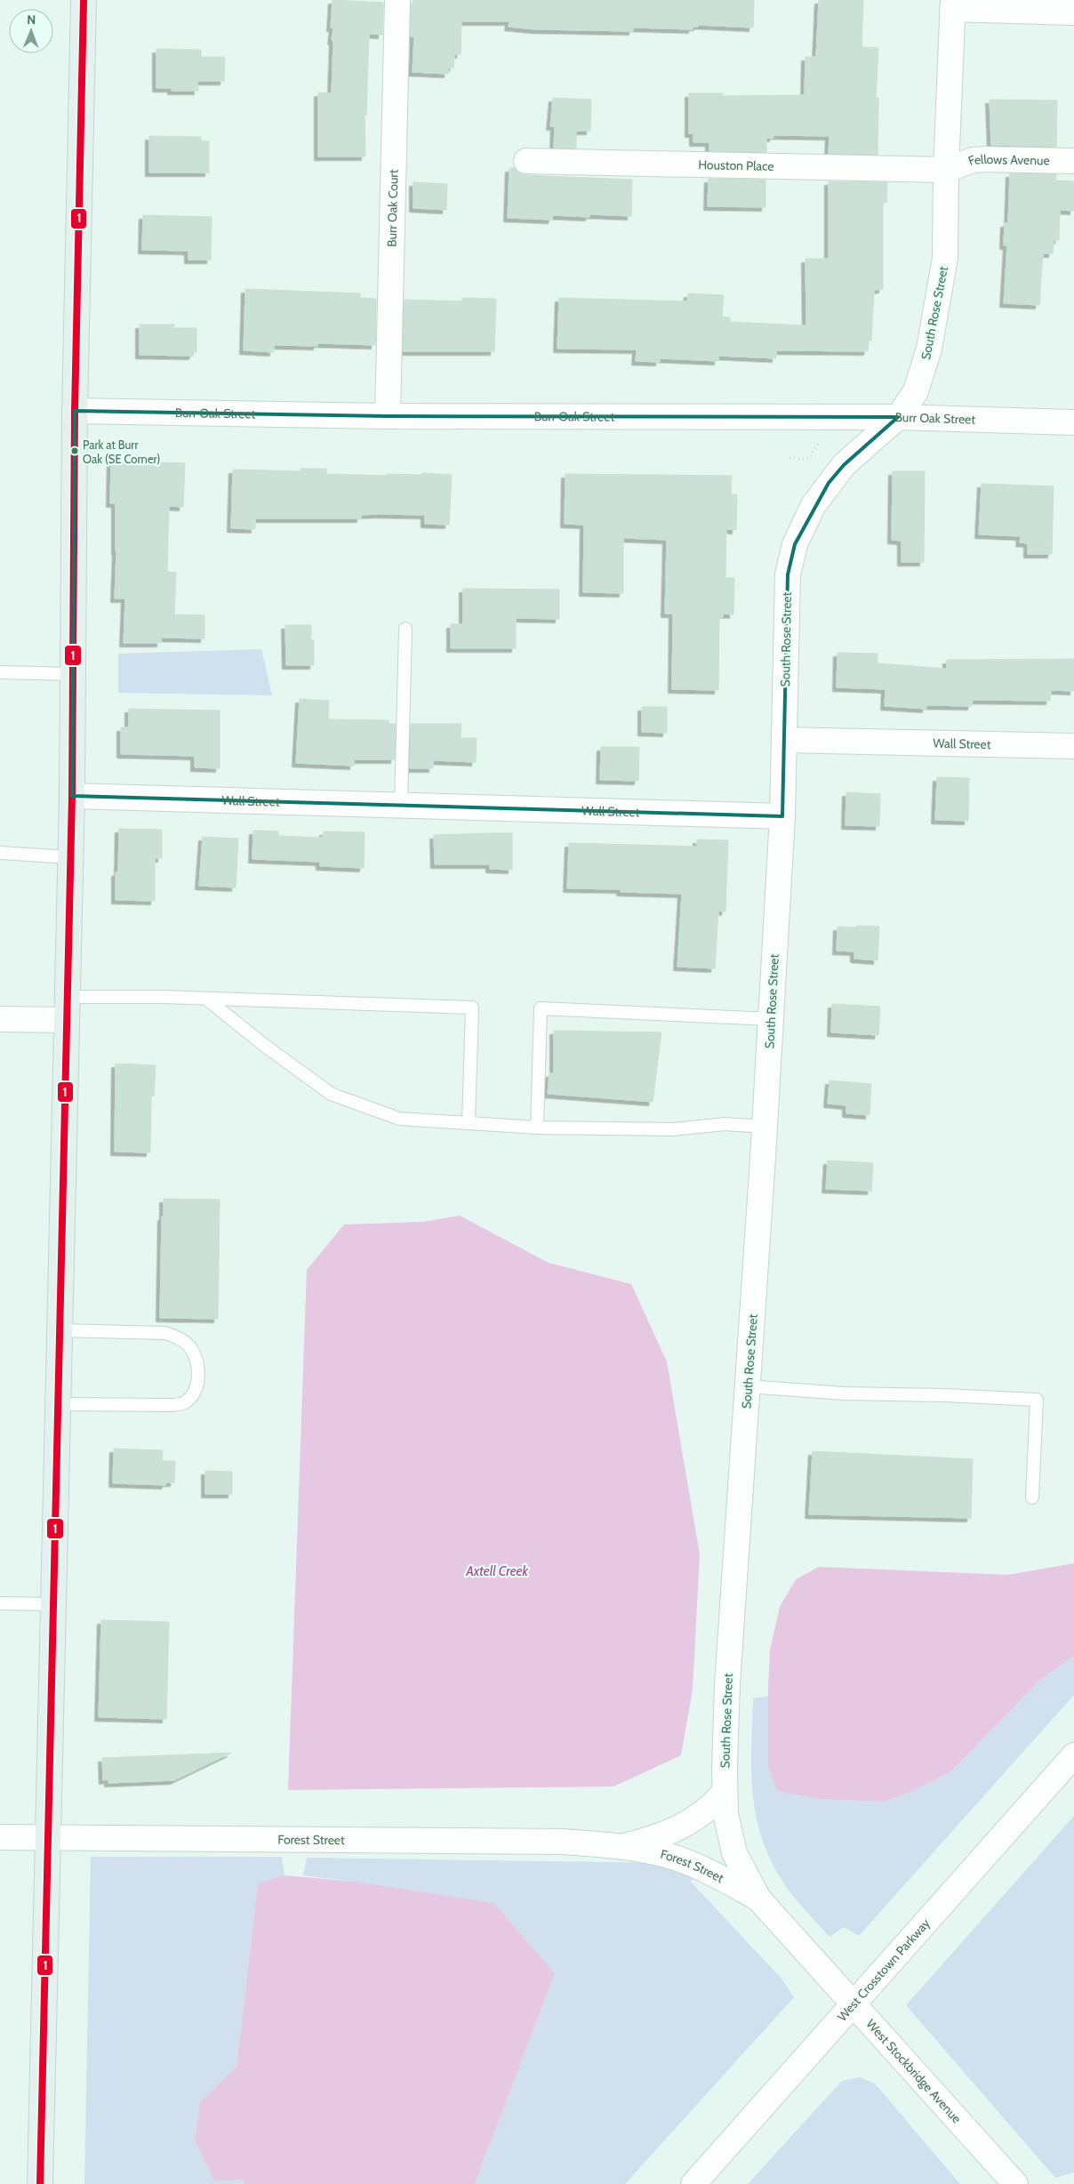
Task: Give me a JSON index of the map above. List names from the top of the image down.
{
  "streets": {
    "street": [
      "Fellows Avenue",
      "Houston Place",
      "Burr Oak Court",
      "South Rose Street",
      "Burr Oak Street",
      "Wall Street",
      "Forest Street",
      "West Crosstown Parkway",
      "West Stockbridge Avenue"
    ]
  },
  "crossings": [
    ["Fellows Avenue", "Houston Place"],
    ["Fellows Avenue", "South Rose Street"],
    ["Houston Place", "South Rose Street"],
    ["Burr Oak Court", "Burr Oak Street"],
    ["South Rose Street", "Burr Oak Street"],
    ["South Rose Street", "Wall Street"],
    ["South Rose Street", "Forest Street"],
    ["South Rose Street", "West Stockbridge Avenue"],
    ["Forest Street", "West Stockbridge Avenue"],
    ["West Crosstown Parkway", "West Stockbridge Avenue"]
  ],
  "water": ["Axtell Creek"],
  "places": ["Park at Burr Oak (SE Corner)"],
  "lines": ["transit line 1"],
  "north": "top"
}
